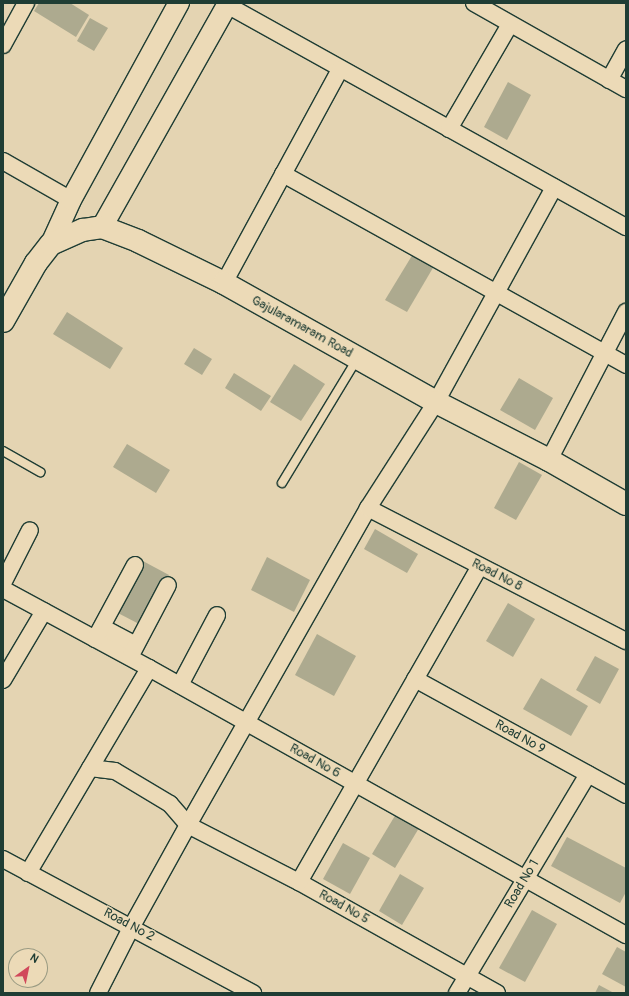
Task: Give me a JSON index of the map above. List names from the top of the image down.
{
  "streets": {
    "main road": ["Gajularamaram Road"],
    "street": [
      "Road No 8",
      "Road No 9",
      "Road No 6",
      "Road No 1",
      "Road No 5",
      "Road No 2"
    ]
  },
  "crossings": [
    ["Road No 9", "Road No 1"],
    ["Road No 6", "Road No 1"],
    ["Road No 1", "Road No 5"]
  ],
  "north": "top right"
}
